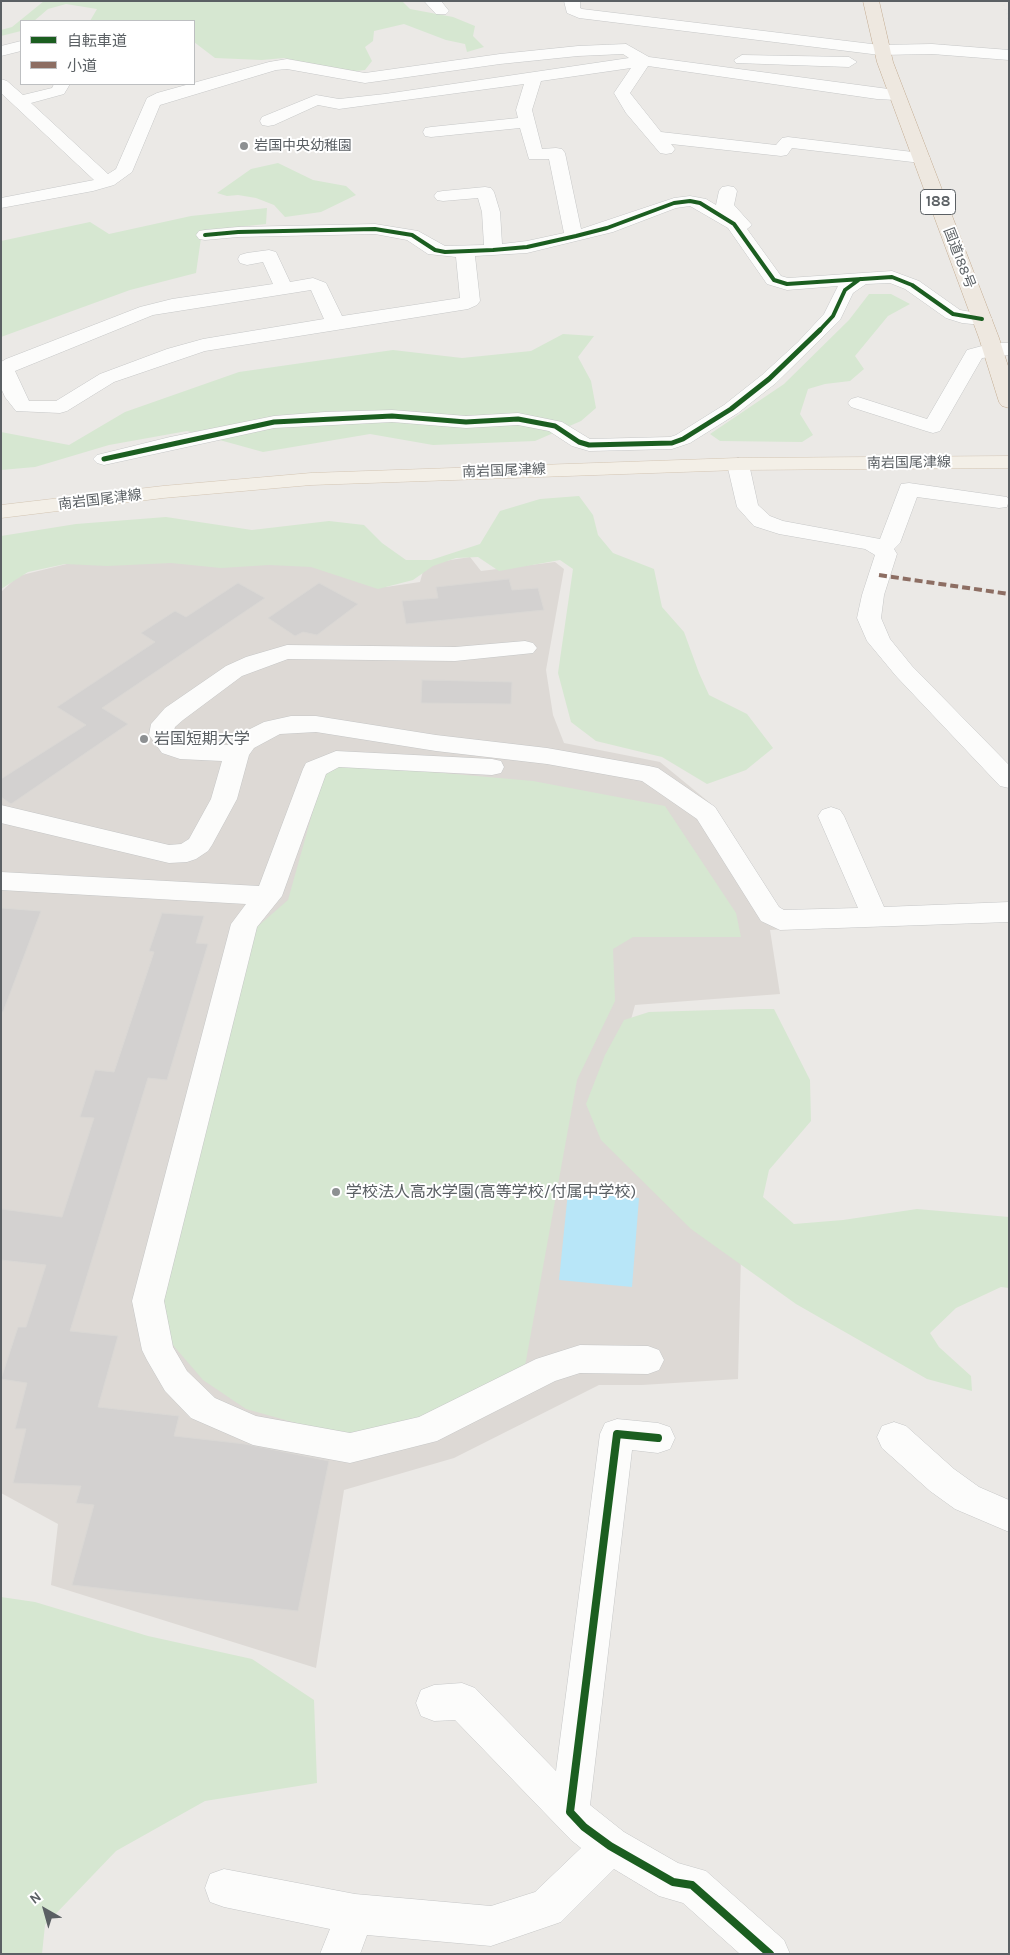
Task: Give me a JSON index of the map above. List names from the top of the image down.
{
  "streets": {
    "highway": ["188", "国道188号"],
    "main road": ["南岩国尾津線"]
  },
  "places": ["岩国中央幼稚園", "岩国短期大学", "学校法人高水学園(高等学校/付属中学校)"],
  "legend": ["自転車道", "小道"],
  "north": "top left"
}
